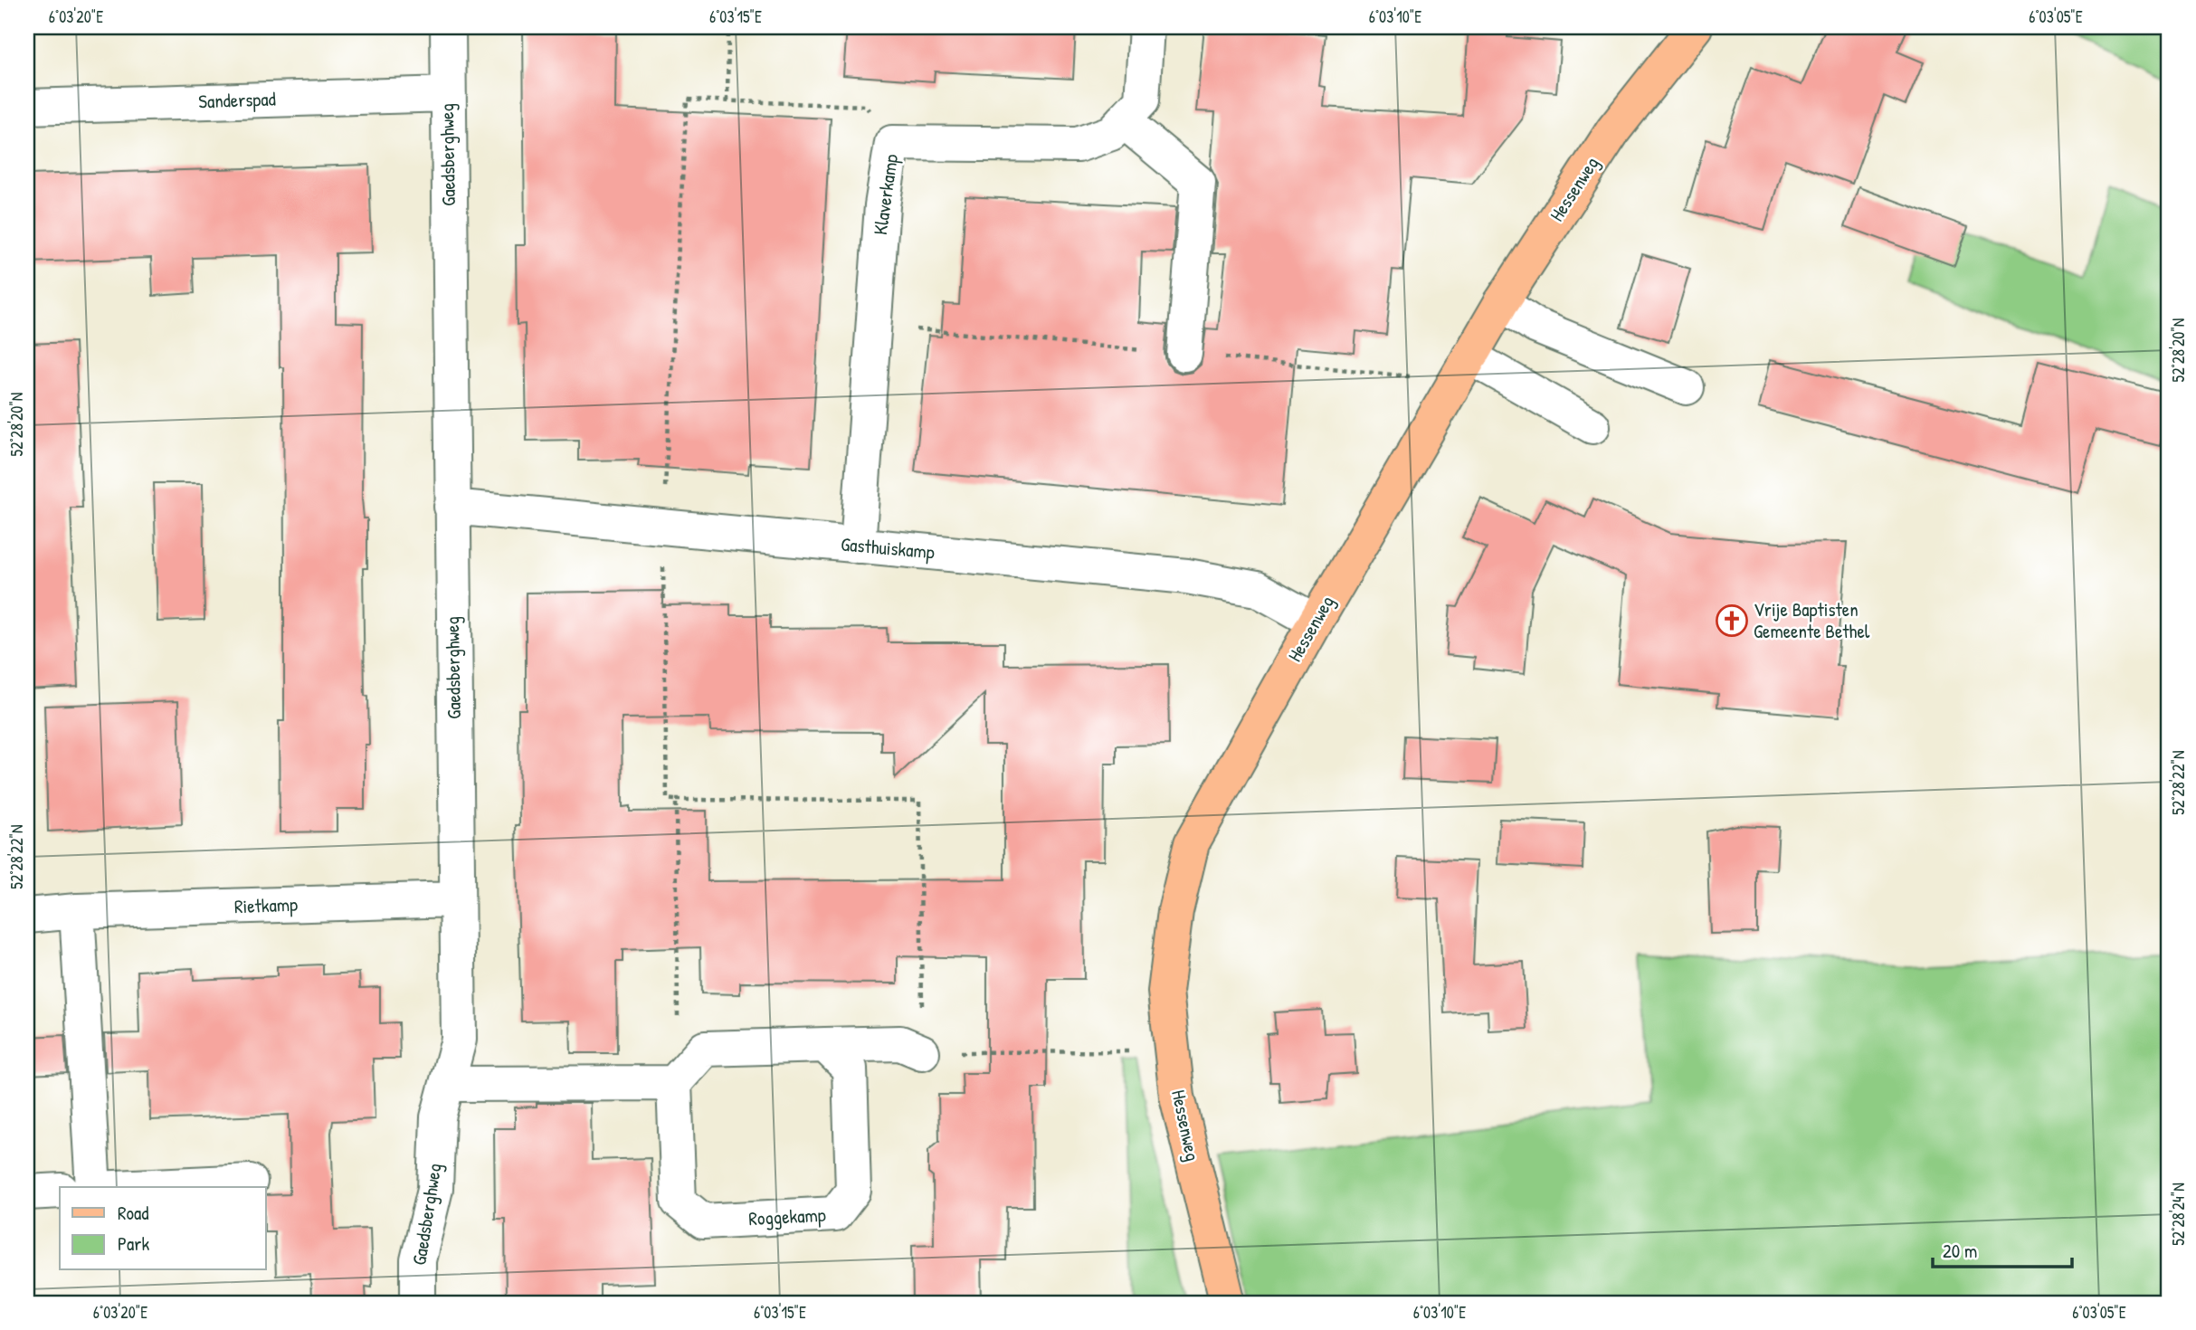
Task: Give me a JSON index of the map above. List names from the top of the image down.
{
  "streets": {
    "main road": ["Hessenweg"],
    "street": [
      "Sanderspad",
      "Gaedsberghweg",
      "Klaverkamp",
      "Gasthuiskamp",
      "Rietkamp",
      "Roggekamp"
    ]
  },
  "crossings": [
    ["Sanderspad", "Gaedsberghweg"],
    ["Gaedsberghweg", "Gasthuiskamp"],
    ["Gaedsberghweg", "Rietkamp"],
    ["Hessenweg", "Gasthuiskamp"],
    ["Klaverkamp", "Gasthuiskamp"]
  ],
  "places": {
    "church": ["Vrije Baptisten Gemeente Bethel"]
  },
  "legend": ["Road", "Park"],
  "scale_bar": "20 m",
  "coordinates": [
    "6°03'20\"E",
    "6°03'15\"E",
    "6°03'10\"E",
    "6°03'05\"E",
    "52°28'20\"N",
    "52°28'22\"N",
    "52°28'24\"N"
  ]
}
